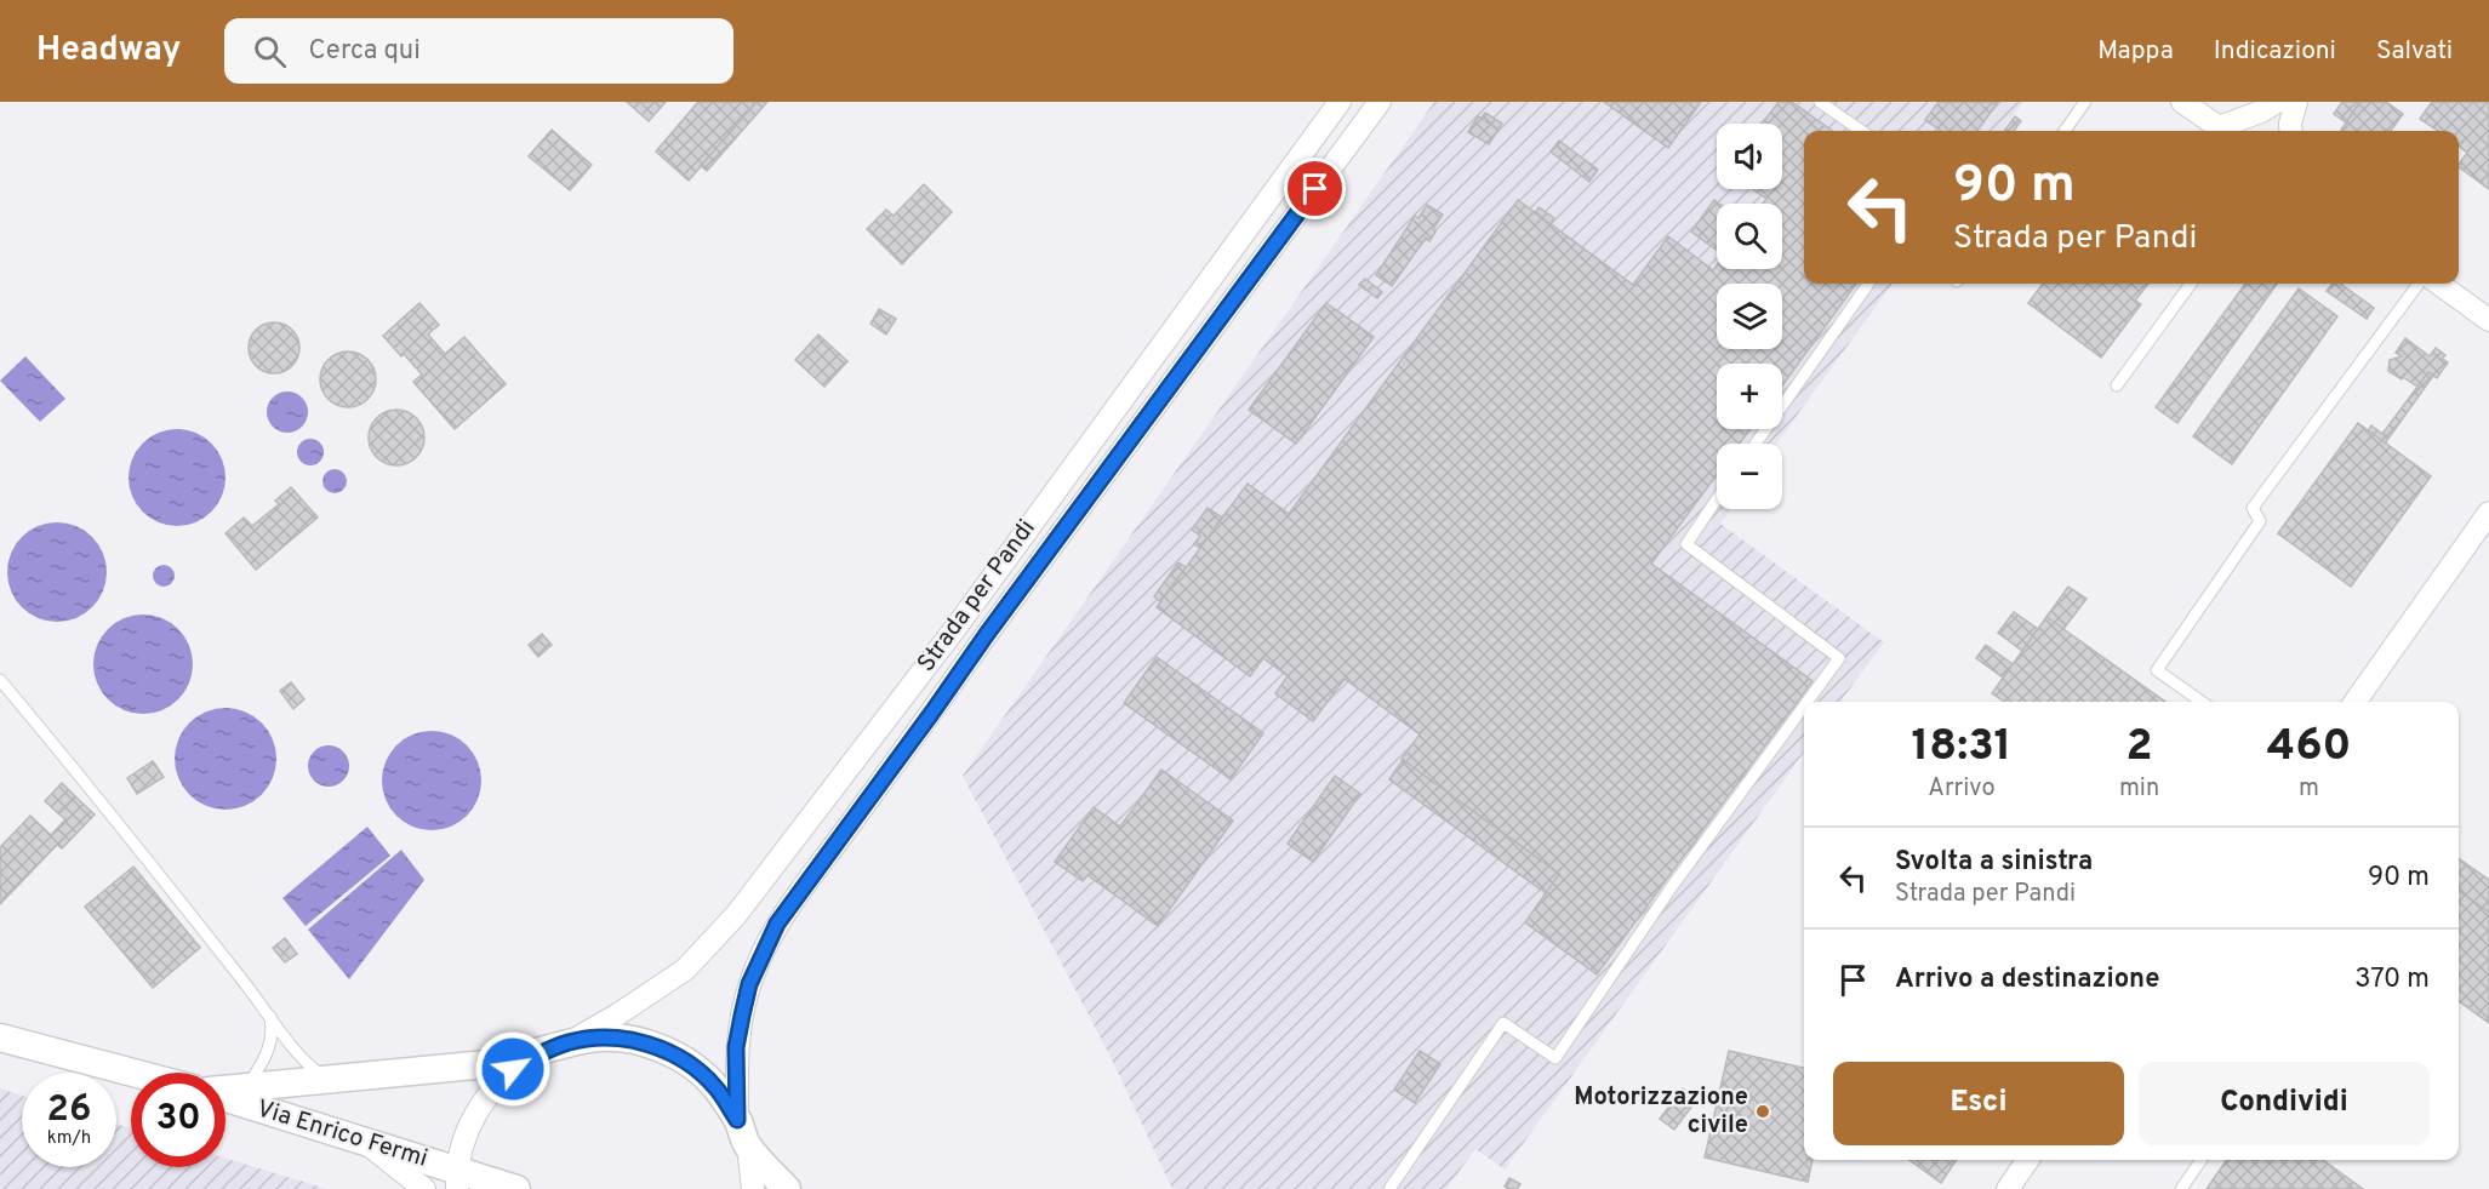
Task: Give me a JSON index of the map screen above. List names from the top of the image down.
{
  "streets": {
    "street": ["Strada per Pandi", "Via Enrico Fermi"]
  },
  "places": ["Motorizzazione civile"],
  "page": {
    "header": "Headway",
    "search": "Cerca qui",
    "nav": ["Mappa", "Indicazioni", "Salvati"],
    "map_buttons": ["+", "−"],
    "turn": ["90 m", "Strada per Pandi"],
    "eta": [
      "18:31",
      "Arrivo",
      "2",
      "min",
      "460",
      "m"
    ],
    "list": [
      {
        "name": "Svolta a sinistra",
        "note": "Strada per Pandi",
        "value": "90 m"
      },
      {
        "name": "Arrivo a destinazione",
        "value": "370 m"
      }
    ],
    "buttons": ["Esci", "Condividi"],
    "speed": "26 km/h",
    "limit": "30"
  }
}
